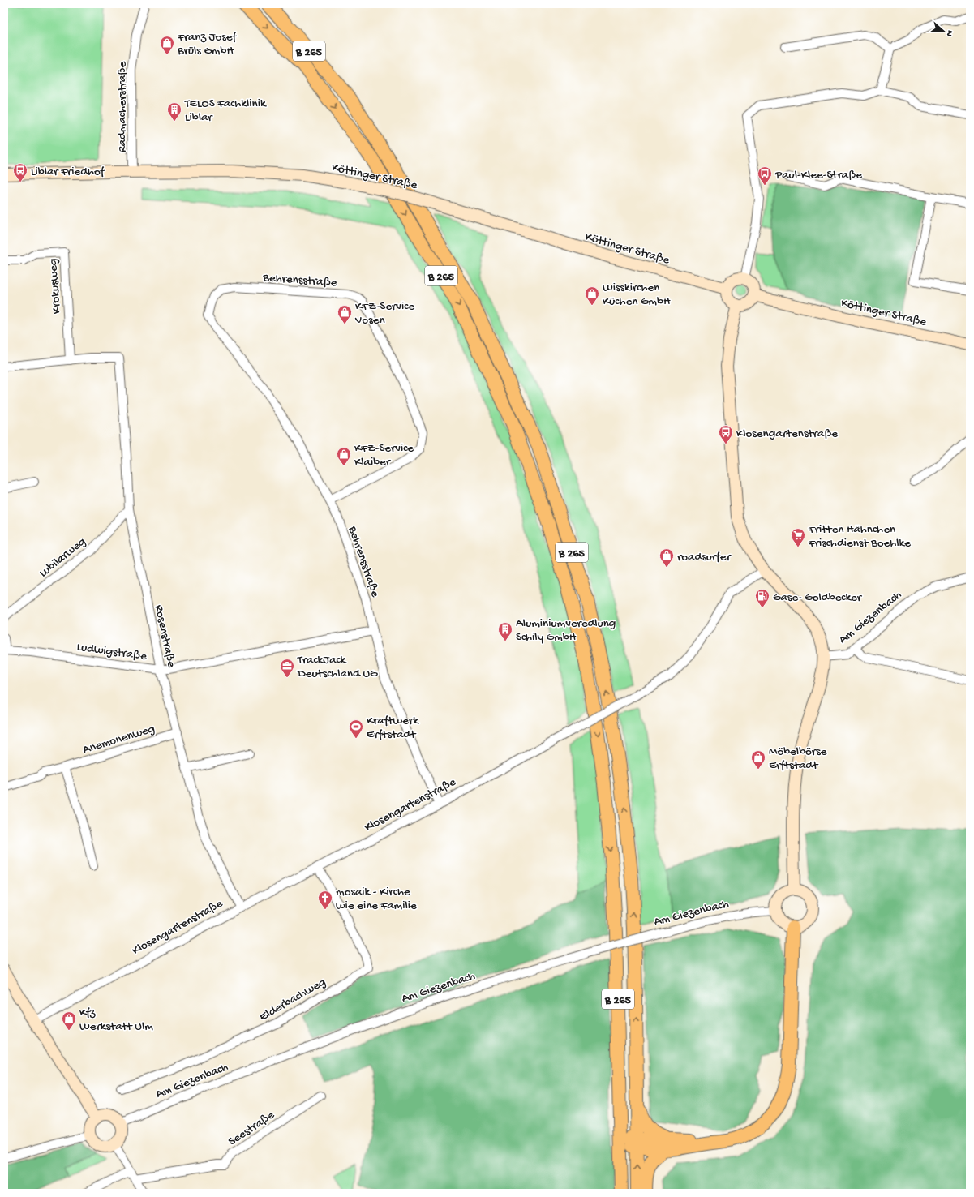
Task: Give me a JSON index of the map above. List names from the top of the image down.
{
  "streets": {
    "main road": ["B 265", "Köttinger Straße"],
    "street": [
      "Radmacherstraße",
      "Behrensstraße",
      "Krokusweg",
      "Lubilarweg",
      "Am Giezenbach",
      "Rosenstraße",
      "Ludwigstraße",
      "Anemonenweg",
      "Klosengartenstraße",
      "Elderbachweg",
      "Seestraße"
    ]
  },
  "crossings": [
    ["B 265", "Am Giezenbach"],
    ["Radmacherstraße", "Köttinger Straße"],
    ["Behrensstraße", "Ludwigstraße"],
    ["Behrensstraße", "Klosengartenstraße"],
    ["Krokusweg", "Rosenstraße"],
    ["Lubilarweg", "Rosenstraße"],
    ["Rosenstraße", "Ludwigstraße"],
    ["Rosenstraße", "Anemonenweg"],
    ["Rosenstraße", "Klosengartenstraße"],
    ["Klosengartenstraße", "Elderbachweg"]
  ],
  "places": {
    "shop": [
      "Franz Josef Brüls GmbH",
      "Wisskirchen Küchen GmbH",
      "KFZ-Service Vosen",
      "KFZ-Service Klaiber",
      "roadsurfer",
      "Möbelbörse Erftstadt",
      "Kfz Werkstatt Ulm"
    ],
    "building": ["TELOS Fachklinik Liblar", "Aluminiumveredlung Schily GmbH"],
    "bus stop": ["Liblar Friedhof", "Paul-Klee-Straße", "Klosengartenstraße"],
    "supermarket": ["Fritten Hähnchen Frischdienst Boehlke"],
    "fuel station": ["Gase- Goldbecker"],
    "office": ["TrackJack Deutschland UG"],
    "sports": ["Kraftwerk Erftstadt"],
    "church": ["mosaik - Kirche wie eine Familie"]
  },
  "north": "right"
}
